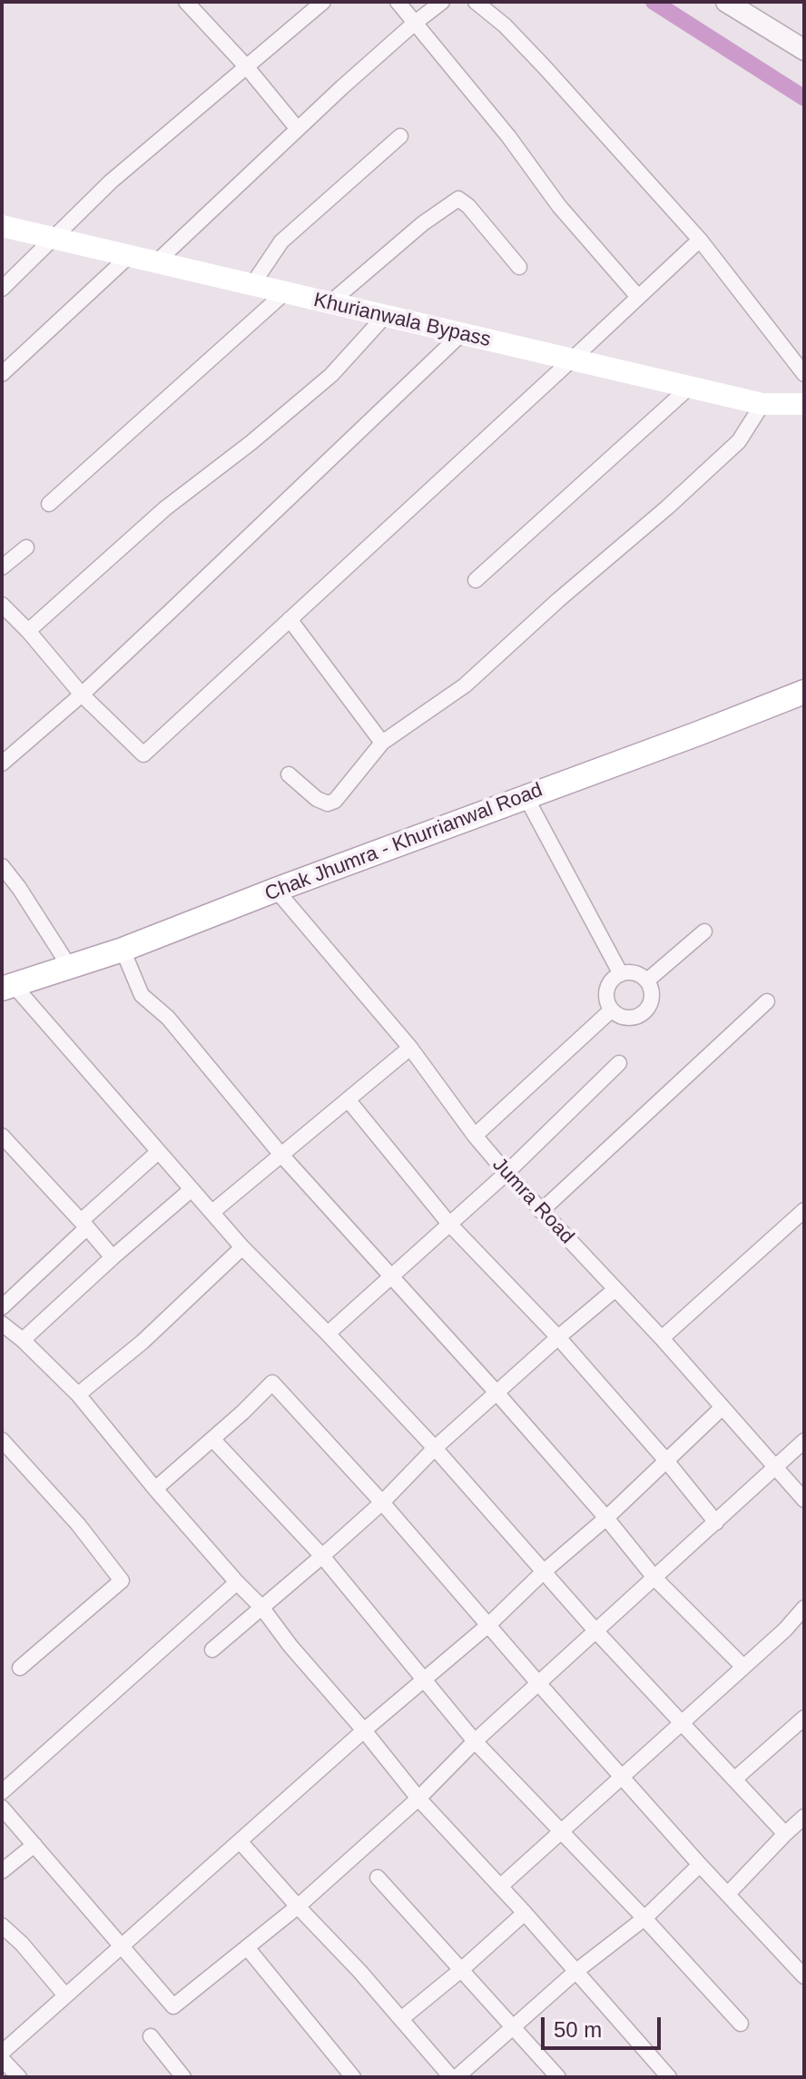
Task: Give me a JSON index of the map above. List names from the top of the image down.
{
  "streets": {
    "main road": ["Khurianwala Bypass", "Chak Jhumra - Khurrianwal Road"],
    "street": ["Jumra Road"]
  },
  "crossings": [
    ["Chak Jhumra - Khurrianwal Road", "Jumra Road"]
  ],
  "scale_bar": "50 m"
}
